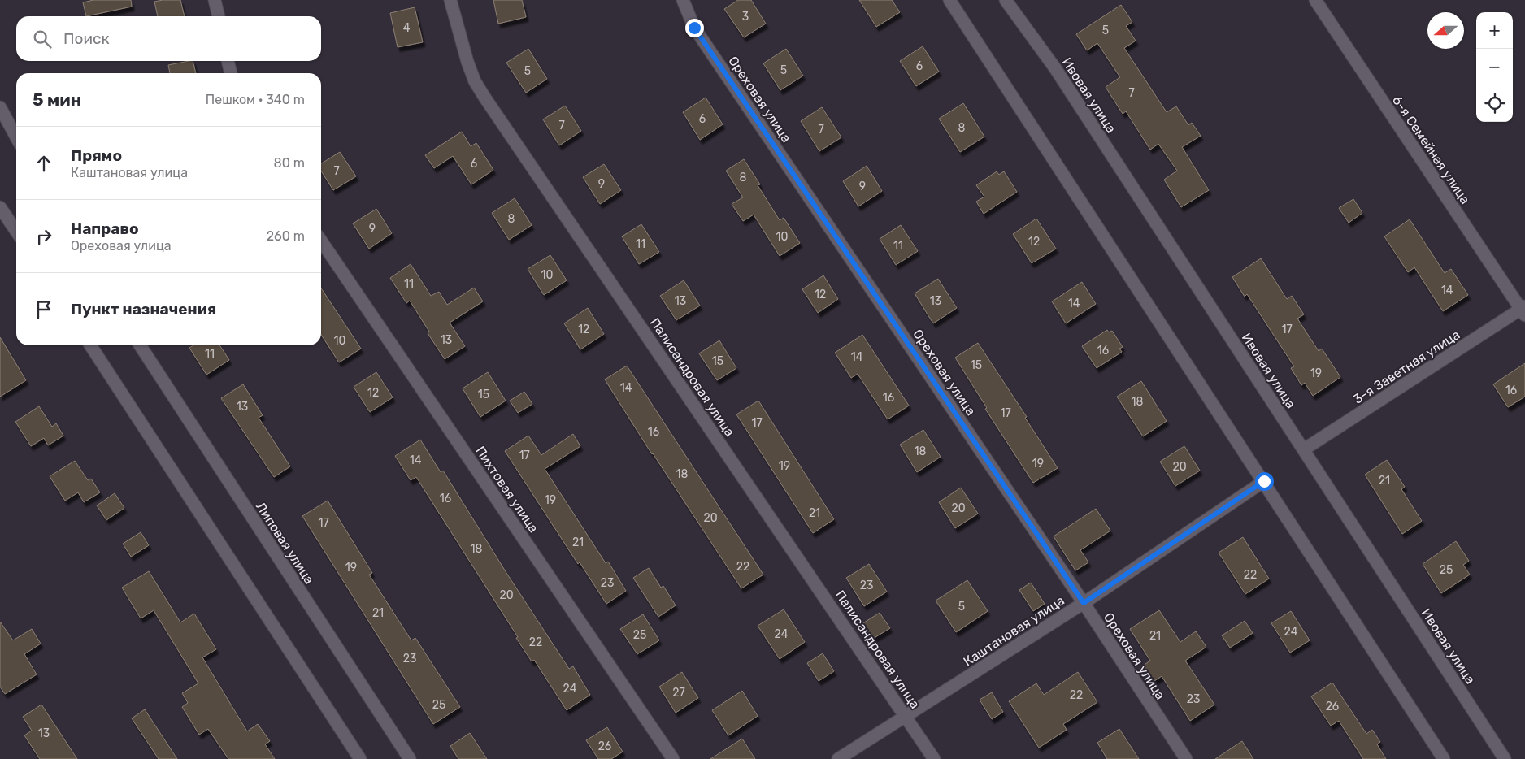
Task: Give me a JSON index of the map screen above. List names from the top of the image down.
{
  "streets": {
    "street": [
      "Ивовая улица",
      "Ореховая улица",
      "6-я Семейная улица",
      "3-я Заветная улица",
      "Палисандровая улица",
      "Пихтовая улица",
      "Липовая улица",
      "Каштановая улица"
    ]
  },
  "crossings": [
    ["Ивовая улица", "3-я Заветная улица"],
    ["Ореховая улица", "Каштановая улица"],
    ["6-я Семейная улица", "3-я Заветная улица"],
    ["Палисандровая улица", "Каштановая улица"]
  ],
  "house_numbers": [
    "3",
    "4",
    "5",
    "6",
    "5",
    "5",
    "7",
    "6",
    "7",
    "8",
    "7",
    "6",
    "7",
    "8",
    "9",
    "9",
    "8",
    "9",
    "10",
    "12",
    "11",
    "11",
    "10",
    "11",
    "14",
    "12",
    "13",
    "13",
    "14",
    "12",
    "17",
    "13",
    "10",
    "16",
    "11",
    "14",
    "15",
    "15",
    "19",
    "14",
    "16",
    "12",
    "15",
    "16",
    "18",
    "13",
    "17",
    "17",
    "16",
    "18",
    "17",
    "14",
    "19",
    "19",
    "20",
    "18",
    "21",
    "16",
    "19",
    "20",
    "21",
    "20",
    "17",
    "21",
    "18",
    "22",
    "19",
    "25",
    "22",
    "23",
    "23",
    "20",
    "5",
    "21",
    "24",
    "24",
    "25",
    "21",
    "22",
    "23",
    "24",
    "27",
    "22",
    "23",
    "25",
    "26",
    "13",
    "26"
  ],
  "north": "left",
  "page": {
    "map_buttons": ["+", "−"],
    "search": "Поиск",
    "heading": ["5 мин", "Пешком · 340 m"],
    "list": [
      ["Прямо", "Каштановая улица", "80 m"],
      ["Направо", "Ореховая улица", "260 m"],
      "Пункт назначения"
    ]
  }
}
